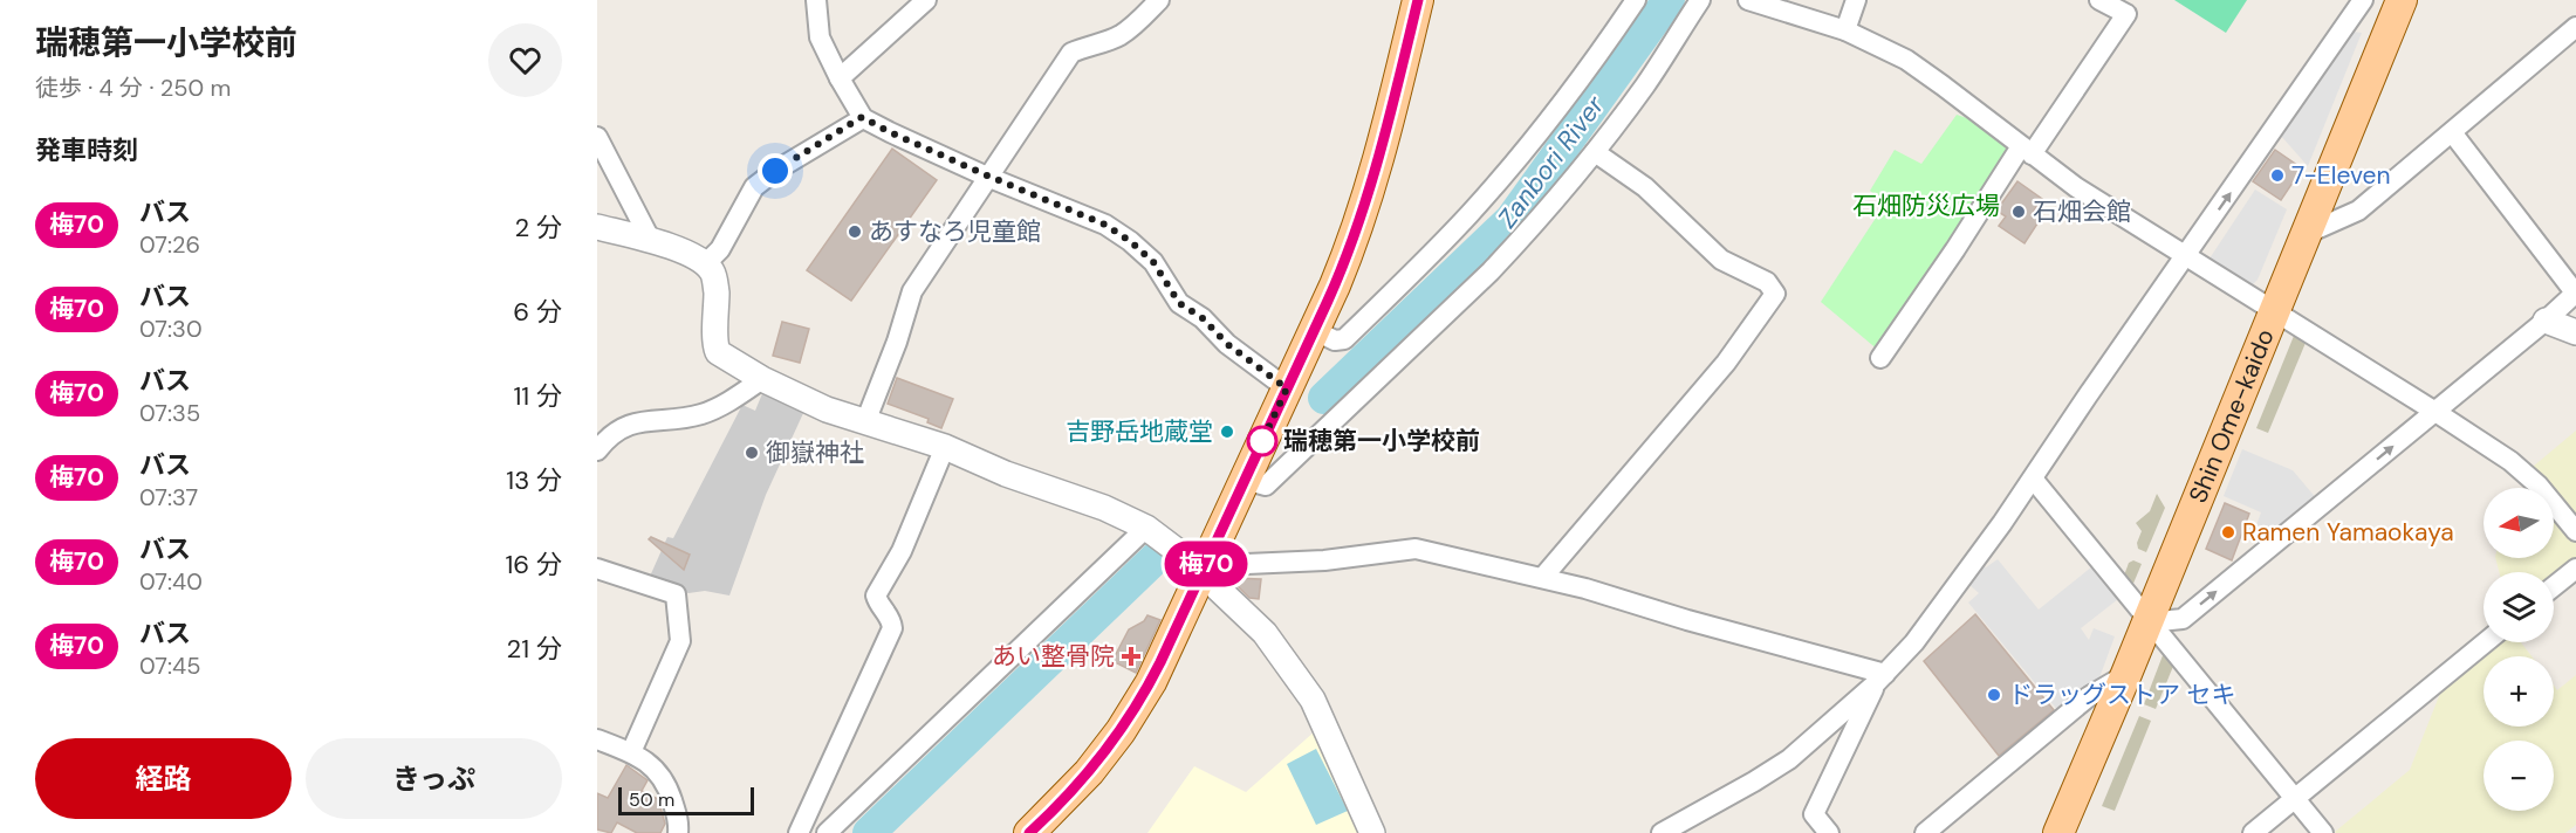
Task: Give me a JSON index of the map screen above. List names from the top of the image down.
{
  "streets": {
    "main road": ["Shin Ome-kaido"]
  },
  "water": ["Zanbori River"],
  "parks": ["石畑防災広場"],
  "places": {
    "other": [
      "7-Eleven",
      "石畑会館",
      "あすなろ児童館",
      "吉野岳地蔵堂",
      "瑞穂第一小学校前",
      "御嶽神社",
      "Ramen Yamaokaya",
      "ドラッグストア セキ"
    ],
    "health": ["あい整骨院"]
  },
  "lines": ["bus line 梅70"],
  "scale_bar": "50 m",
  "north": "left",
  "page": {
    "heading": [
      ["瑞穂第一小学校前", "徒歩 · 4 分 · 250 m"],
      "発車時刻"
    ],
    "on_map": "梅70",
    "list": [
      {
        "mark": "梅70",
        "name": "バス",
        "note": "07:26",
        "value": "2 分"
      },
      {
        "mark": "梅70",
        "name": "バス",
        "note": "07:30",
        "value": "6 分"
      },
      {
        "mark": "梅70",
        "name": "バス",
        "note": "07:35",
        "value": "11 分"
      },
      {
        "mark": "梅70",
        "name": "バス",
        "note": "07:37",
        "value": "13 分"
      },
      {
        "mark": "梅70",
        "name": "バス",
        "note": "07:40",
        "value": "16 分"
      },
      {
        "mark": "梅70",
        "name": "バス",
        "note": "07:45",
        "value": "21 分"
      }
    ],
    "map_buttons": ["+", "−"],
    "buttons": ["経路", "きっぷ"],
    "scale": "50 m"
  }
}
